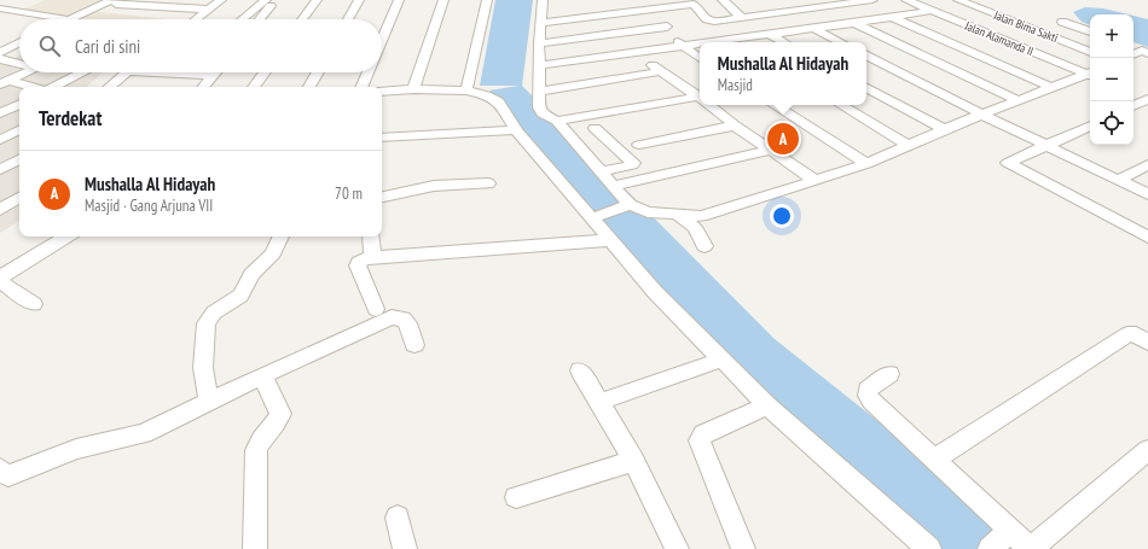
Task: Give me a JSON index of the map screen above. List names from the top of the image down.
{
  "streets": {
    "street": ["Jalan Bima Sakti", "Jalan Alamanda II"]
  },
  "page": {
    "map_buttons": ["+", "−"],
    "search": "Cari di sini",
    "popup": ["Mushalla Al Hidayah", "Masjid"],
    "heading": "Terdekat",
    "pins": "A",
    "list": [
      {
        "mark": "A",
        "name": "Mushalla Al Hidayah",
        "note": "Masjid · Gang Arjuna VII",
        "value": "70 m"
      }
    ]
  }
}
